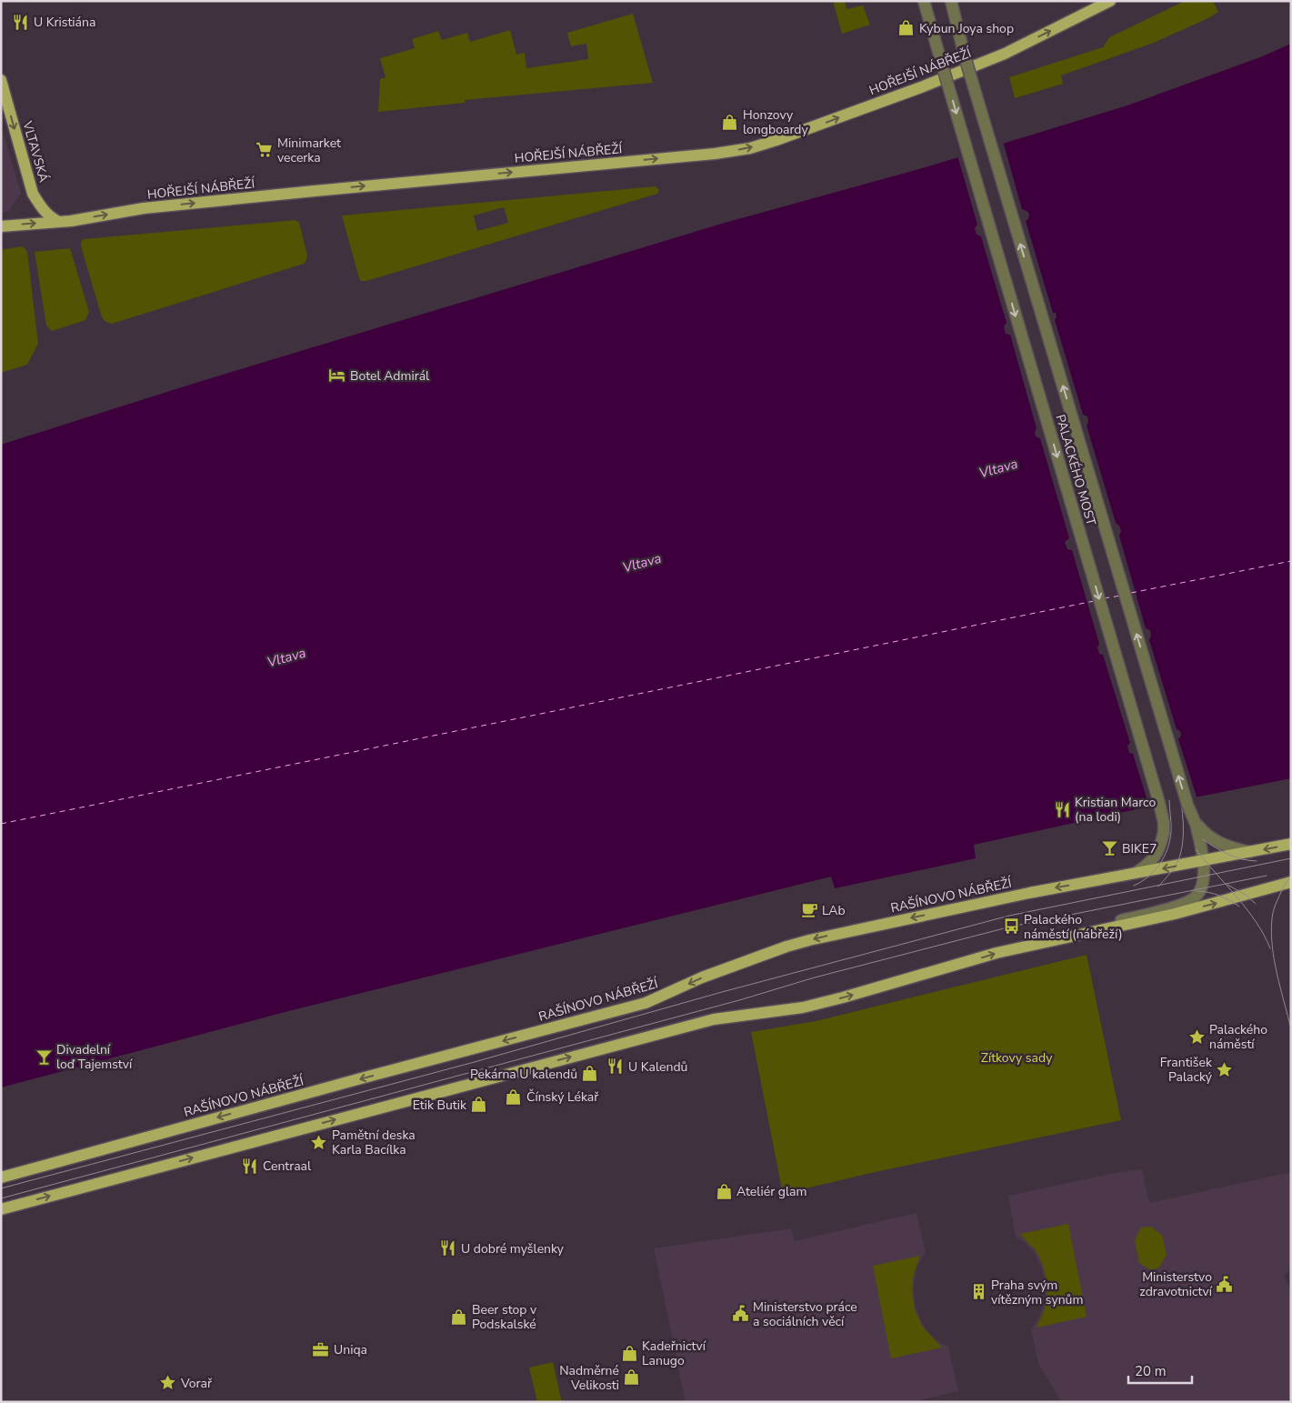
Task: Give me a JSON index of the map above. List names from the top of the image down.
{
  "streets": {
    "main road": ["HOŘEJŠÍ NÁBŘEŽÍ", "VLTAVSKÁ", "RAŠÍNOVO NÁBŘEŽÍ"],
    "street": ["PALACKÉHO MOST"]
  },
  "crossings": [
    ["HOŘEJŠÍ NÁBŘEŽÍ", "VLTAVSKÁ"],
    ["PALACKÉHO MOST", "RAŠÍNOVO NÁBŘEŽÍ"]
  ],
  "one_way": ["HOŘEJŠÍ NÁBŘEŽÍ", "VLTAVSKÁ"],
  "water": ["Vltava"],
  "parks": ["Zítkovy sady"],
  "places": {
    "restaurant": [
      "U Kristiána",
      "Kristian Marco (na lodi)",
      "U Kalendů",
      "Centraal",
      "U dobré myšlenky"
    ],
    "shop": [
      "Kybun Joya shop",
      "Honzovy longboardy",
      "Pekárna U kalendů",
      "Čínský Lékař",
      "Etik Butik",
      "Ateliér glam",
      "Beer stop v Podskalské",
      "Kadeřnictví Lanugo",
      "Nadměrné Velikosti"
    ],
    "supermarket": ["Minimarket vecerka"],
    "hotel": ["Botel Admirál"],
    "bar": ["BIKE7", "Divadelní loď Tajemství"],
    "cafe": ["LAb"],
    "bus stop": ["Palackého náměstí (nábřeží)"],
    "place": [
      "Palackého náměstí",
      "František Palacký",
      "Pamětní deska Karla Bacílka",
      "Vorař"
    ],
    "public building": ["Ministerstvo zdravotnictví", "Ministerstvo práce a sociálních věcí"],
    "building": ["Praha svým vítězným synům"],
    "office": ["Uniqa"]
  },
  "scale_bar": "20 m"
}
